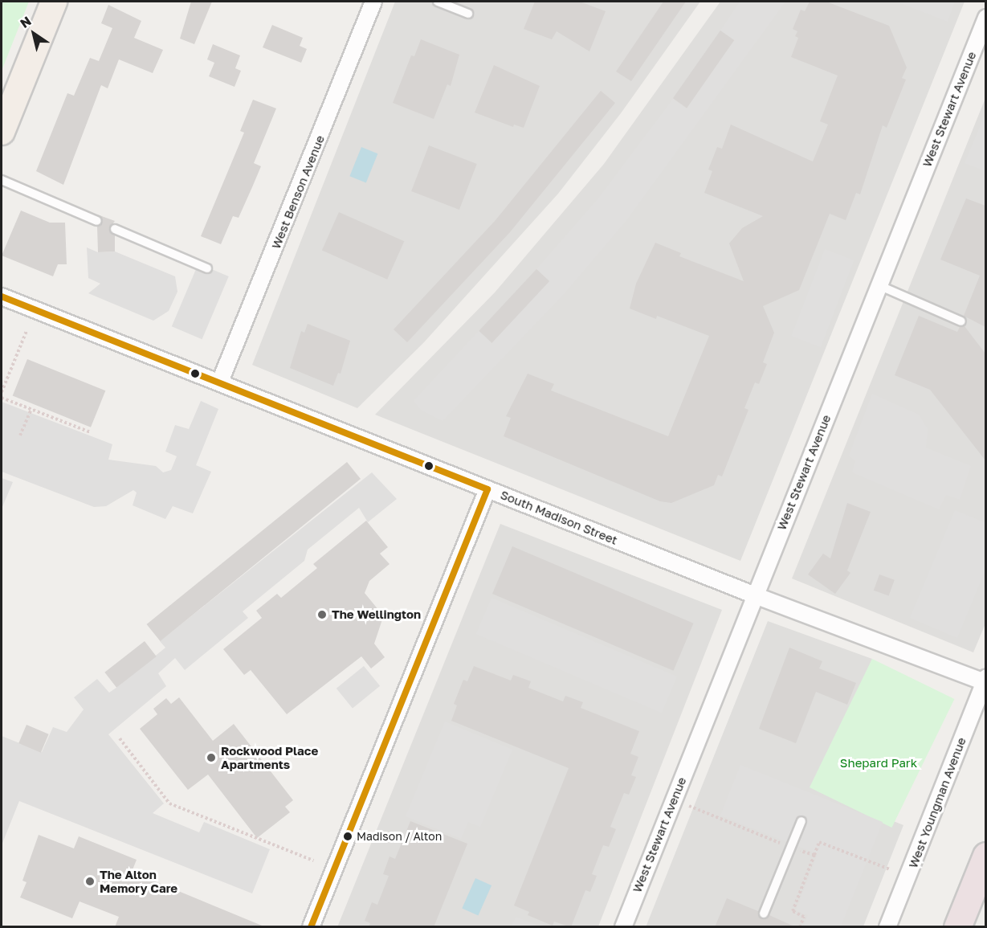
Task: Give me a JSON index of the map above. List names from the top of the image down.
{
  "streets": {
    "street": [
      "West Stewart Avenue",
      "West Benson Avenue",
      "South Madison Street",
      "West Youngman Avenue"
    ]
  },
  "crossings": [
    ["West Stewart Avenue", "South Madison Street"],
    ["West Benson Avenue", "South Madison Street"],
    ["South Madison Street", "West Youngman Avenue"]
  ],
  "parks": ["Shepard Park"],
  "places": [
    "The Wellington",
    "Rockwood Place Apartments",
    "Madison / Alton",
    "The Alton Memory Care"
  ],
  "north": "top left"
}
